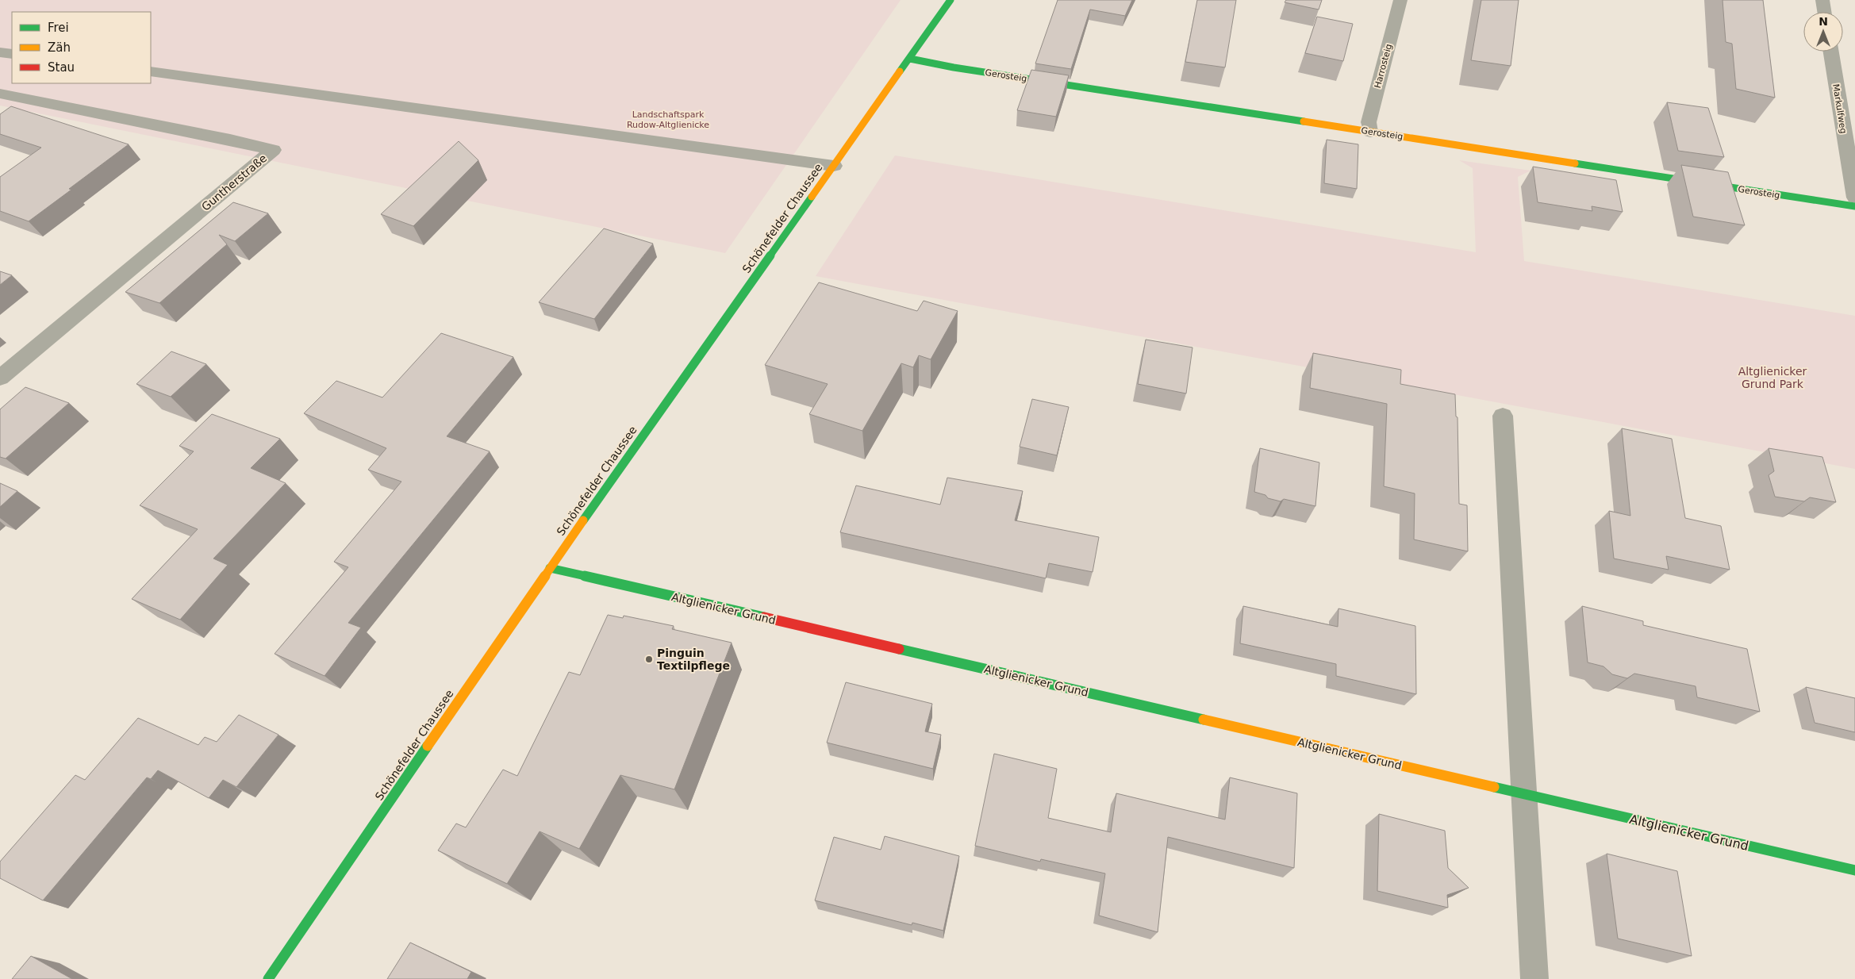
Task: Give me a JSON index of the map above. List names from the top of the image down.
{
  "streets": {
    "street": [
      "Harrosteig",
      "Gerosteig",
      "Markulfweg",
      "Guntherstraße",
      "Schönefelder Chaussee",
      "Altglienicker Grund"
    ]
  },
  "crossings": [
    ["Harrosteig", "Gerosteig"],
    ["Gerosteig", "Schönefelder Chaussee"],
    ["Schönefelder Chaussee", "Altglienicker Grund"]
  ],
  "parks": ["Landschaftspark Rudow-Altglienicke", "Altglienicker Grund Park"],
  "places": ["Pinguin Textilpflege"],
  "legend": ["Frei", "Zäh", "Stau"],
  "north": "top"
}
